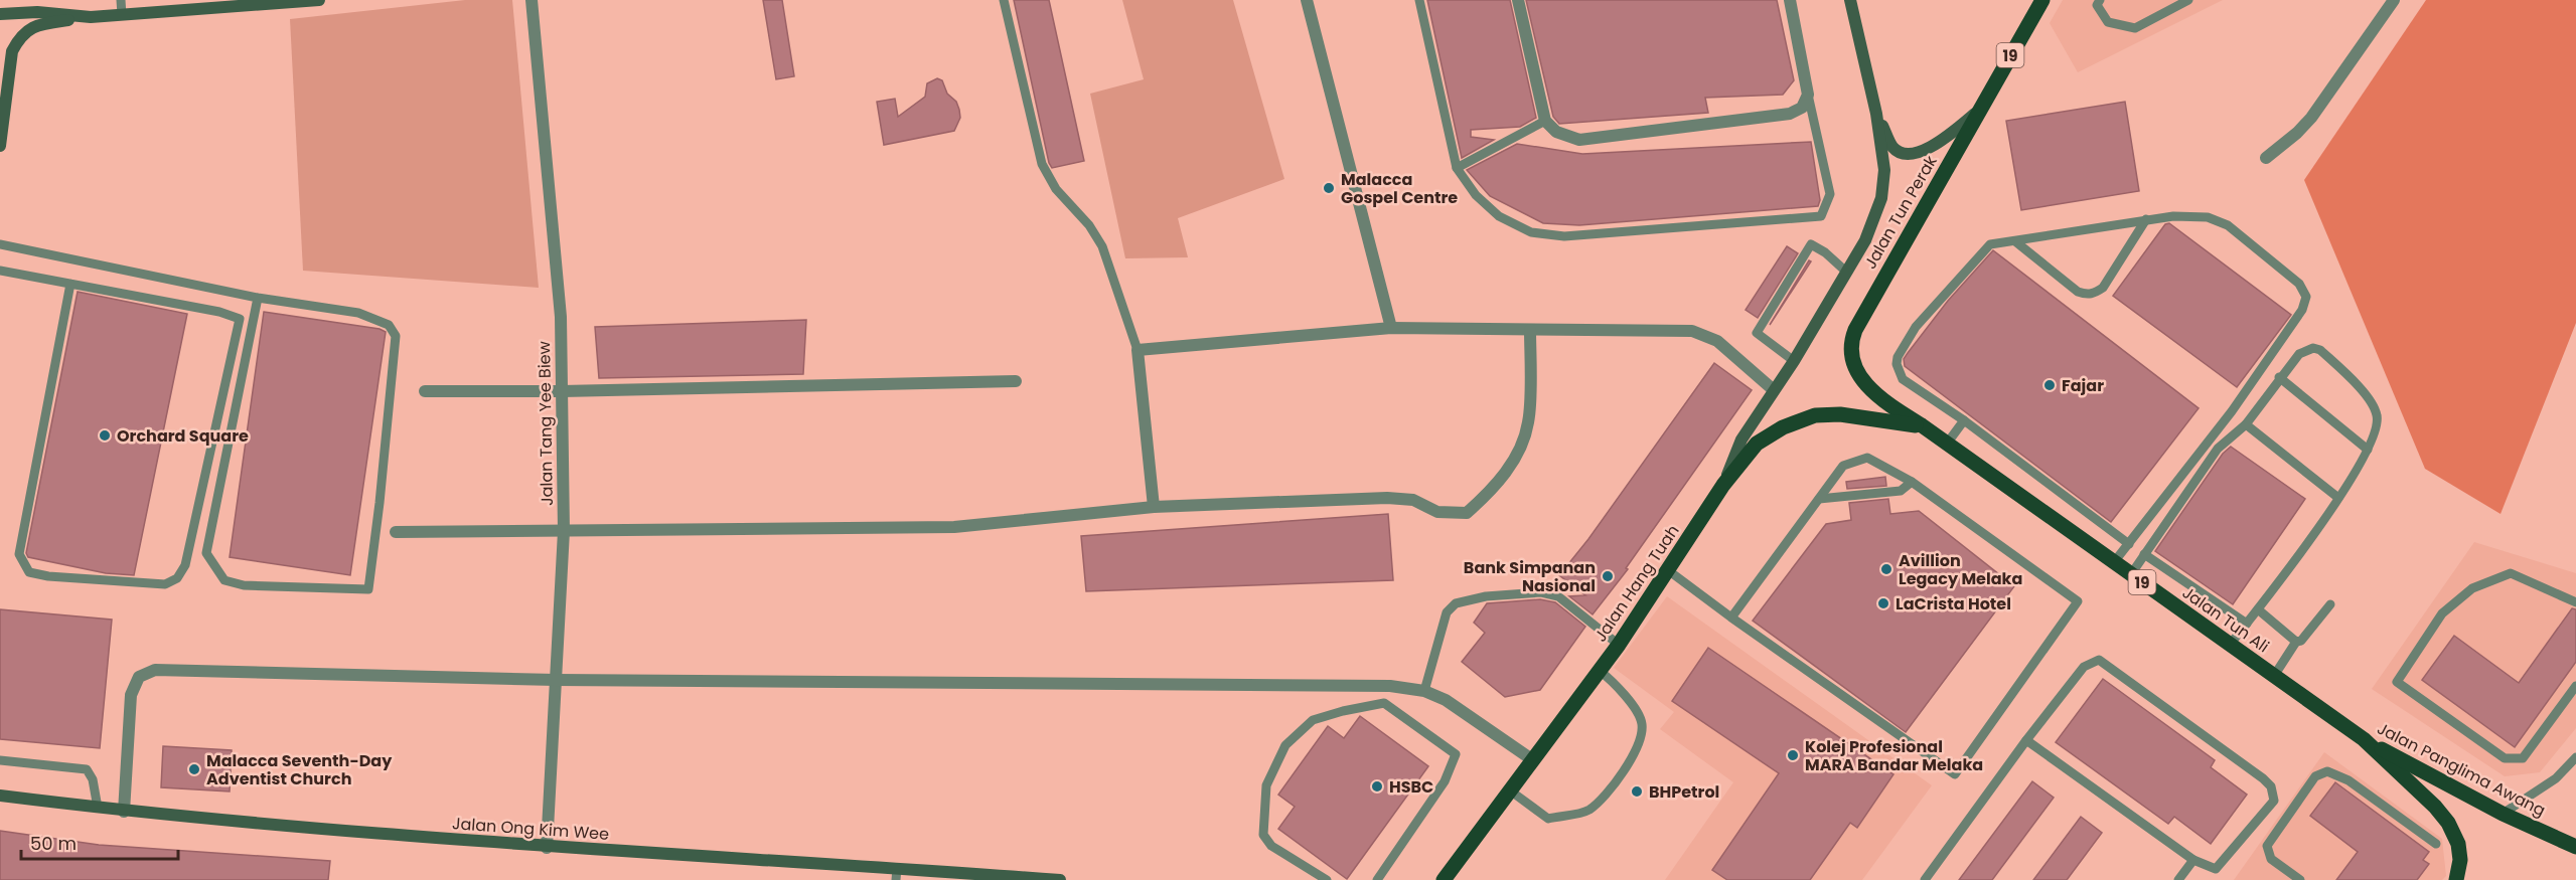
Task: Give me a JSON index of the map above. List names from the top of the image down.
{
  "streets": {
    "main road": [
      "19",
      "Jalan Tun Perak",
      "Jalan Hang Tuah",
      "Jalan Tun Ali",
      "Jalan Panglima Awang"
    ],
    "street": ["Jalan Tang Yee Biew", "Jalan Ong Kim Wee"]
  },
  "crossings": [
    ["Jalan Tun Perak", "Jalan Hang Tuah"],
    ["Jalan Tun Perak", "Jalan Tun Ali"],
    ["Jalan Tang Yee Biew", "Jalan Ong Kim Wee"],
    ["Jalan Hang Tuah", "Jalan Tun Ali"],
    ["Jalan Tun Ali", "Jalan Panglima Awang"]
  ],
  "places": [
    "Malacca Gospel Centre",
    "Fajar",
    "Orchard Square",
    "Avillion Legacy Melaka",
    "Bank Simpanan Nasional",
    "LaCrista Hotel",
    "Kolej Profesional MARA Bandar Melaka",
    "Malacca Seventh-Day Adventist Church",
    "HSBC",
    "BHPetrol"
  ],
  "scale_bar": "50 m"
}
